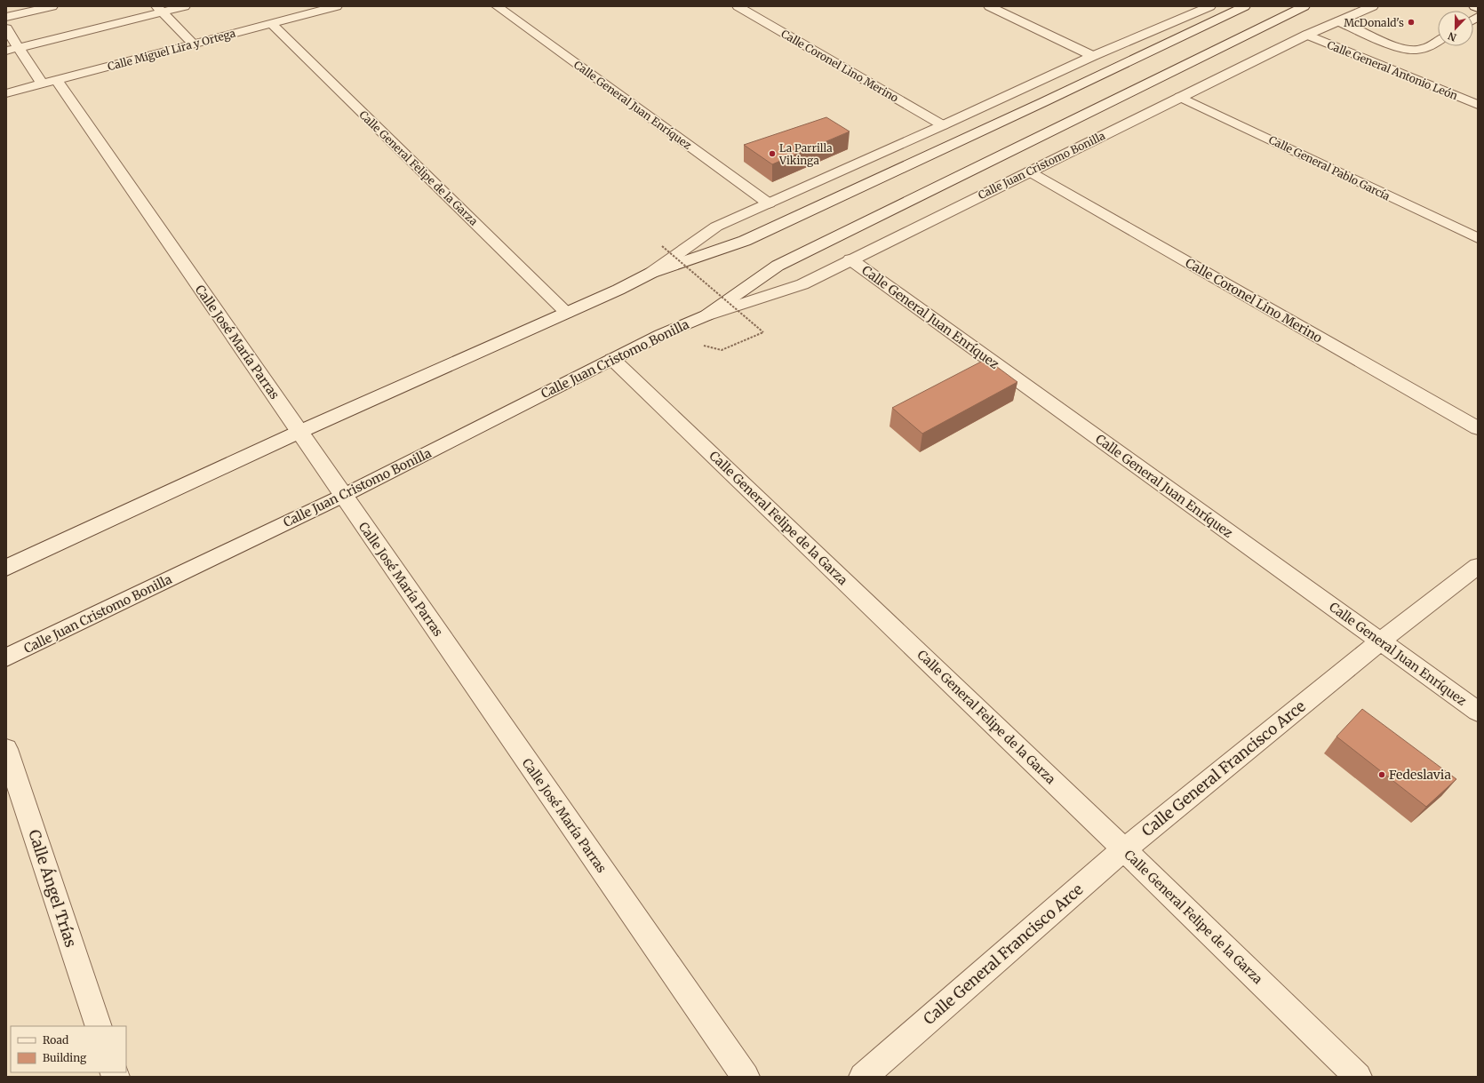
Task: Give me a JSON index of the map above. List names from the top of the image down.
{
  "streets": {
    "street": [
      "Calle Miguel Lira y Ortega",
      "Calle Coronel Lino Merino",
      "Calle General Antonio León",
      "Calle General Juan Enríquez",
      "Calle Juan Cristomo Bonilla",
      "Calle General Felipe de la Garza",
      "Calle General Pablo García",
      "Calle José María Parras",
      "Calle General Francisco Arce",
      "Calle Ángel Trías"
    ]
  },
  "crossings": [
    ["Calle Miguel Lira y Ortega", "Calle General Felipe de la Garza"],
    ["Calle Miguel Lira y Ortega", "Calle José María Parras"],
    ["Calle Coronel Lino Merino", "Calle Juan Cristomo Bonilla"],
    ["Calle General Antonio León", "Calle Juan Cristomo Bonilla"],
    ["Calle General Juan Enríquez", "Calle Juan Cristomo Bonilla"],
    ["Calle General Juan Enríquez", "Calle General Francisco Arce"],
    ["Calle Juan Cristomo Bonilla", "Calle General Felipe de la Garza"],
    ["Calle Juan Cristomo Bonilla", "Calle General Pablo García"],
    ["Calle Juan Cristomo Bonilla", "Calle José María Parras"],
    ["Calle General Felipe de la Garza", "Calle General Francisco Arce"]
  ],
  "places": ["McDonald's", "La Parrilla Vikinga", "Fedeslavia"],
  "legend": ["Road", "Building"],
  "north": "bottom"
}
